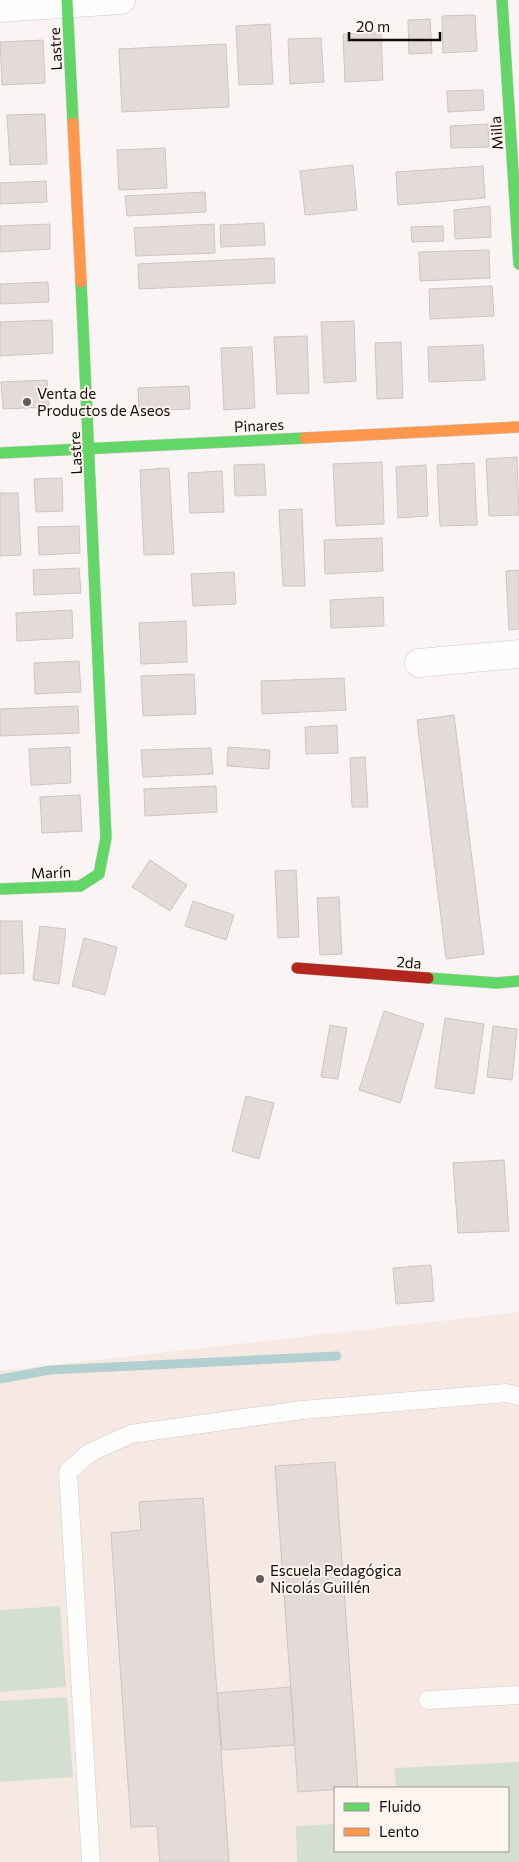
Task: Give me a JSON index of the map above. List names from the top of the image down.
{
  "streets": {
    "street": [
      "Lastre",
      "Milla",
      "Pinares",
      "Marín",
      "2da"
    ]
  },
  "crossings": [
    ["Lastre", "Pinares"],
    ["Lastre", "Marín"]
  ],
  "places": ["Venta de Productos de Aseos", "Escuela Pedagógica Nicolás Guillén"],
  "legend": ["Fluido", "Lento"],
  "scale_bar": "20 m"
}
